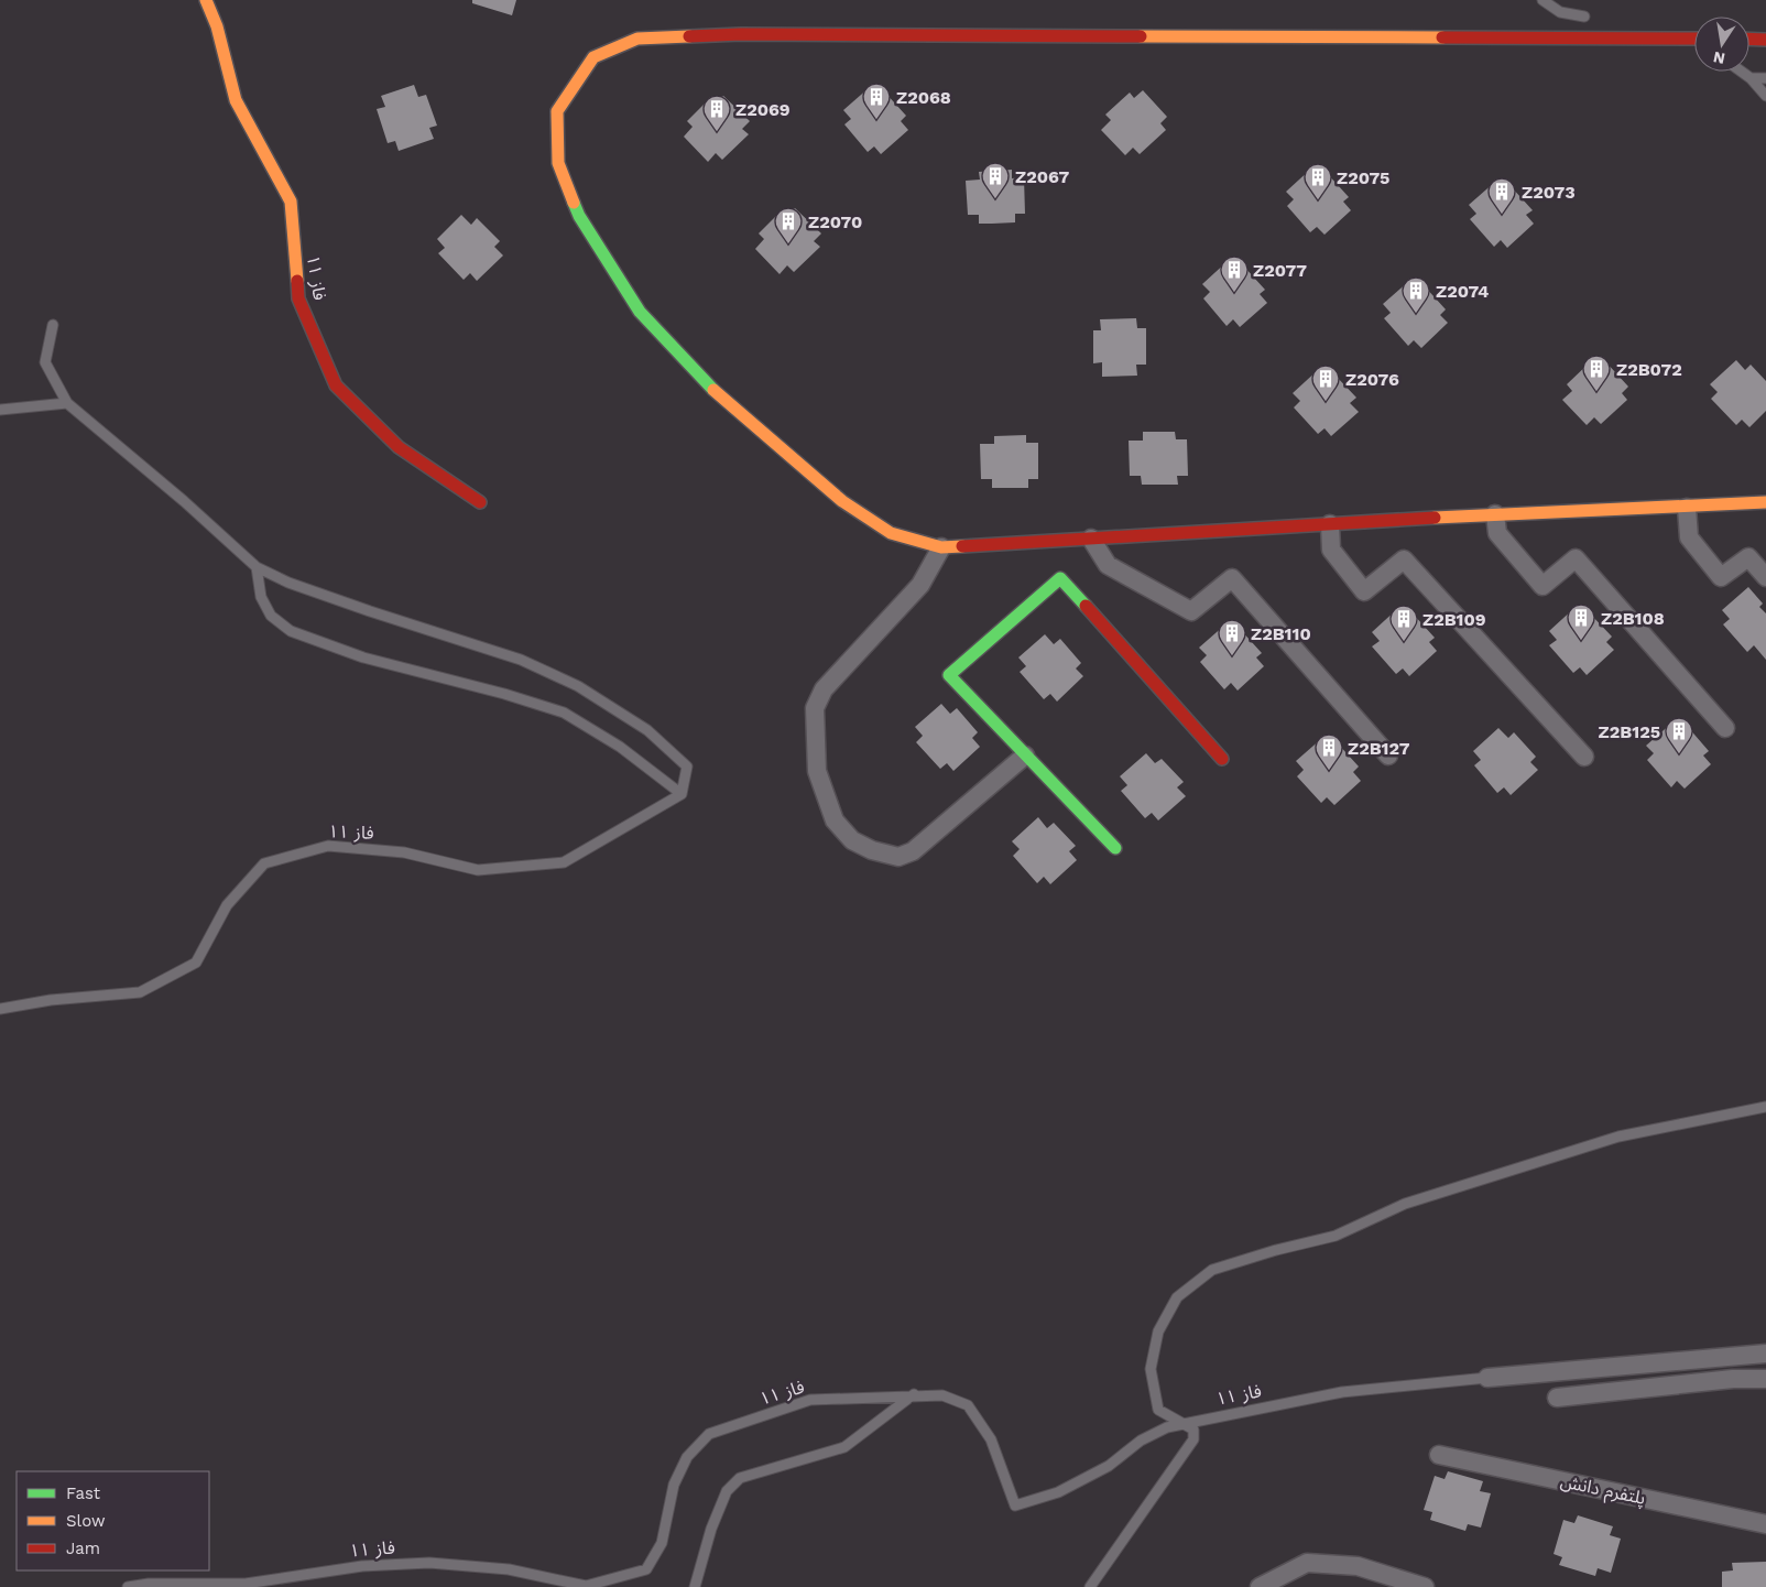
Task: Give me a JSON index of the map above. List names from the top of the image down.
{
  "streets": {
    "street": ["فاز ۱۱", "پلتفرم دانش"]
  },
  "places": {
    "building": [
      "Z2068",
      "Z2069",
      "Z2067",
      "Z2075",
      "Z2073",
      "Z2070",
      "Z2077",
      "Z2074",
      "Z2B072",
      "Z2076",
      "Z2B108",
      "Z2B109",
      "Z2B110",
      "Z2B125",
      "Z2B127"
    ]
  },
  "legend": ["Fast", "Slow", "Jam"],
  "north": "bottom"
}
